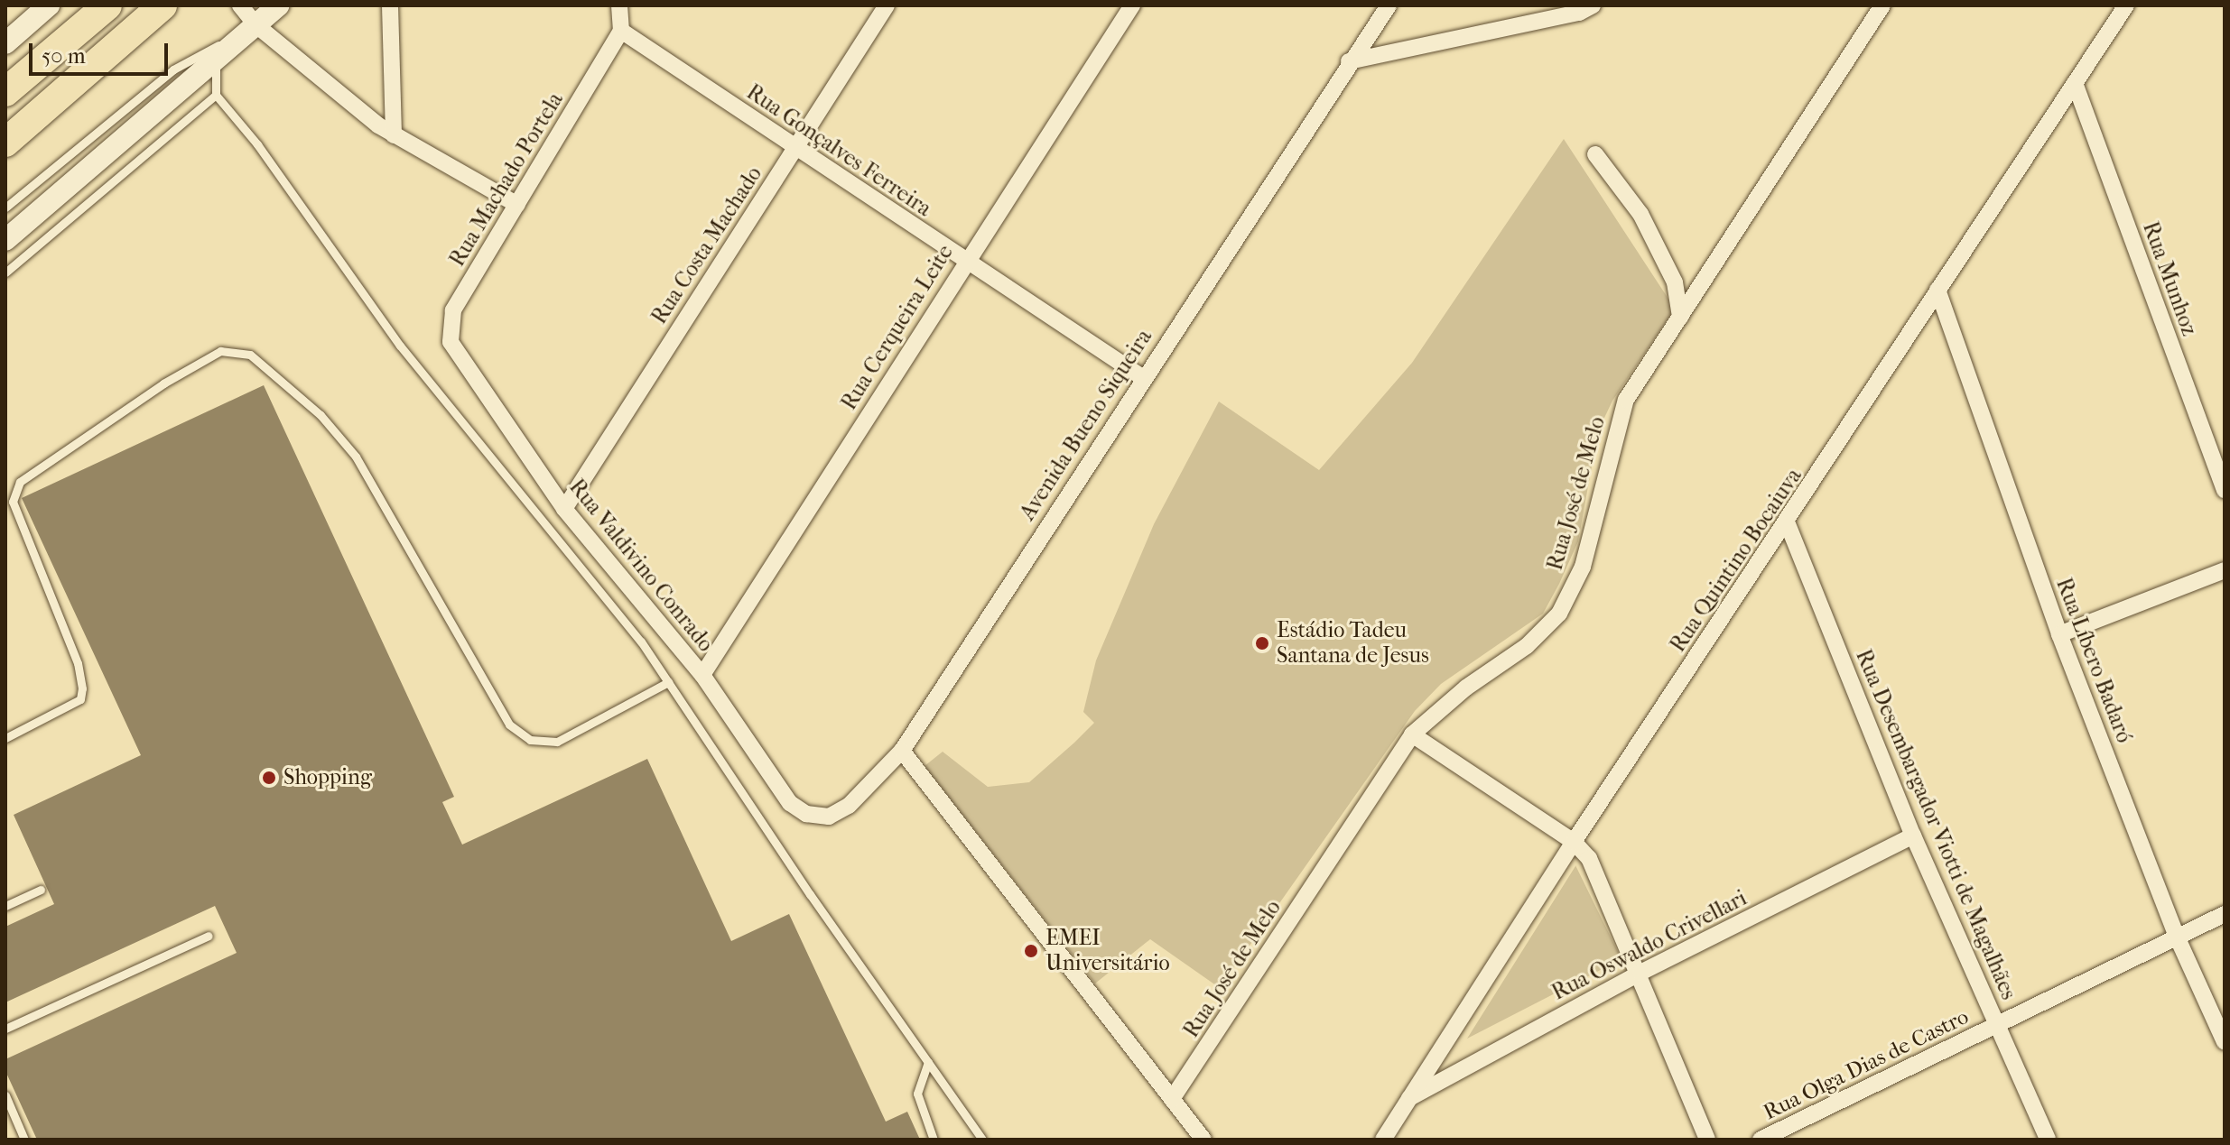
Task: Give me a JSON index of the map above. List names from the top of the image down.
{
  "streets": {
    "street": [
      "Rua Gonçalves Ferreira",
      "Rua Machado Portela",
      "Rua Costa Machado",
      "Rua Munhoz",
      "Rua Cerqueira Leite",
      "Avenida Bueno Siqueira",
      "Rua José de Melo",
      "Rua Quintino Bocaiuva",
      "Rua Valdivino Conrado",
      "Rua Líbero Badaró",
      "Rua Desembargador Viotti de Magalhães",
      "Rua Oswaldo Crivellari",
      "Rua Olga Dias de Castro"
    ]
  },
  "crossings": [
    ["Rua Gonçalves Ferreira", "Rua Machado Portela"],
    ["Rua Gonçalves Ferreira", "Rua Costa Machado"],
    ["Rua Gonçalves Ferreira", "Rua Cerqueira Leite"],
    ["Rua Gonçalves Ferreira", "Avenida Bueno Siqueira"],
    ["Rua Machado Portela", "Rua Valdivino Conrado"],
    ["Rua Costa Machado", "Rua Valdivino Conrado"],
    ["Rua Munhoz", "Rua Quintino Bocaiuva"],
    ["Rua Cerqueira Leite", "Rua Valdivino Conrado"],
    ["Avenida Bueno Siqueira", "Rua Valdivino Conrado"],
    ["Rua Quintino Bocaiuva", "Rua Líbero Badaró"],
    ["Rua Quintino Bocaiuva", "Rua Desembargador Viotti de Magalhães"],
    ["Rua Quintino Bocaiuva", "Rua Oswaldo Crivellari"],
    ["Rua Líbero Badaró", "Rua Olga Dias de Castro"],
    ["Rua Desembargador Viotti de Magalhães", "Rua Oswaldo Crivellari"],
    ["Rua Desembargador Viotti de Magalhães", "Rua Olga Dias de Castro"]
  ],
  "places": ["Estádio Tadeu Santana de Jesus", "Shopping", "EMEI Universitário"],
  "scale_bar": "50 m"
}
